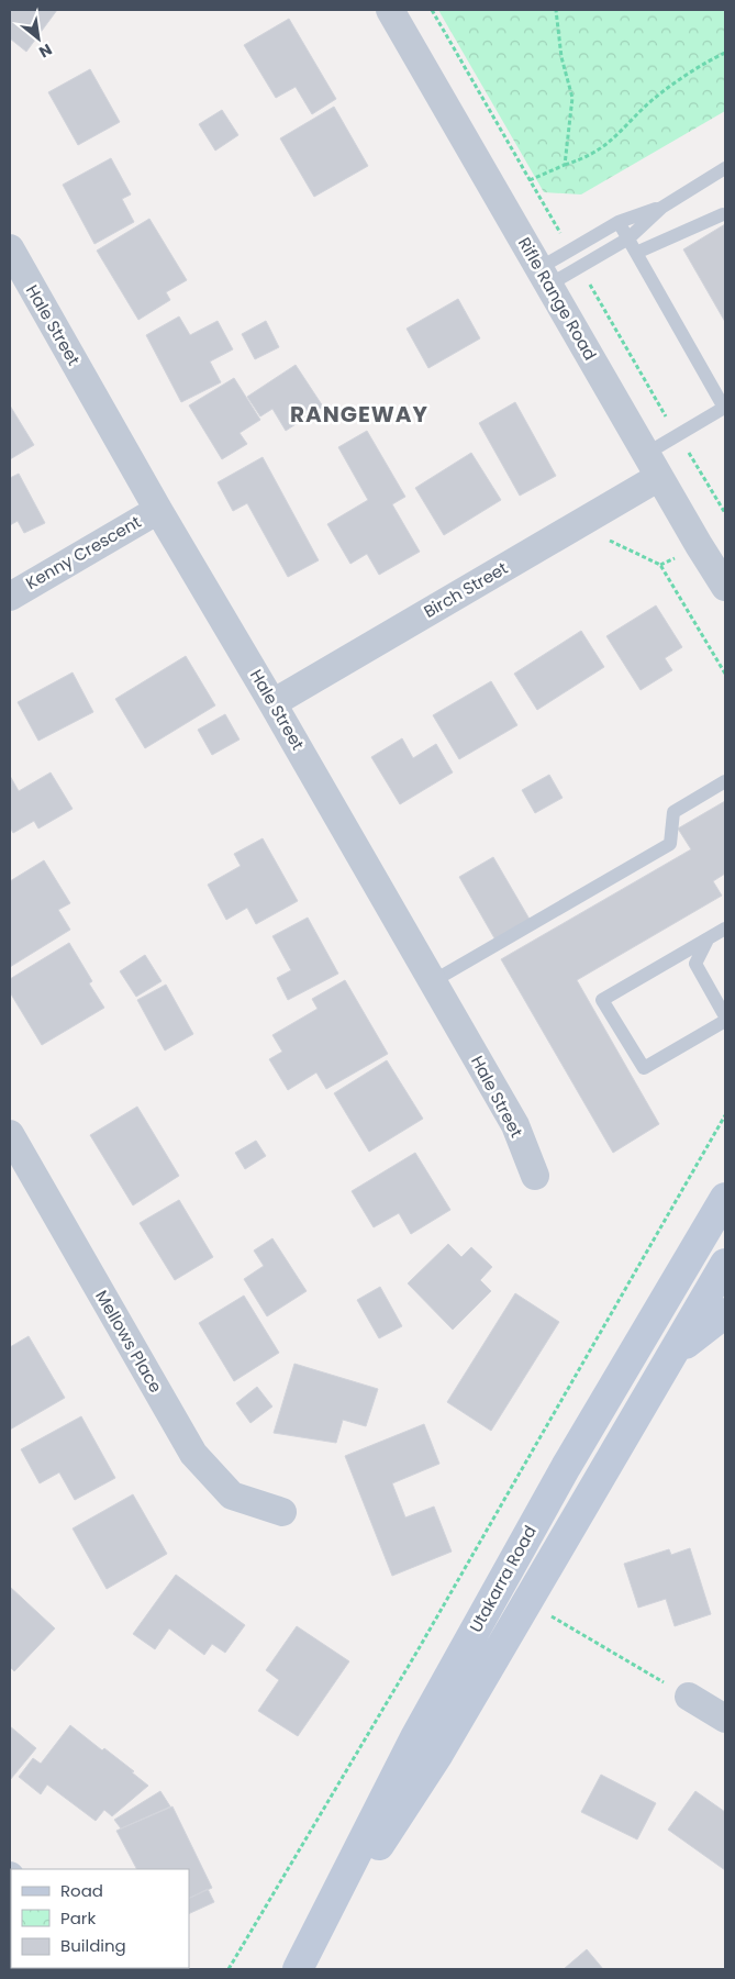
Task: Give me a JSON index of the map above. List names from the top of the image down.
{
  "streets": {
    "main road": ["Utakarra Road"],
    "street": [
      "Rifle Range Road",
      "Hale Street",
      "Kenny Crescent",
      "Birch Street",
      "Mellows Place"
    ]
  },
  "crossings": [
    ["Rifle Range Road", "Birch Street"],
    ["Hale Street", "Kenny Crescent"],
    ["Hale Street", "Birch Street"]
  ],
  "districts": ["RANGEWAY"],
  "legend": ["Road", "Park", "Building"],
  "north": "bottom right"
}
